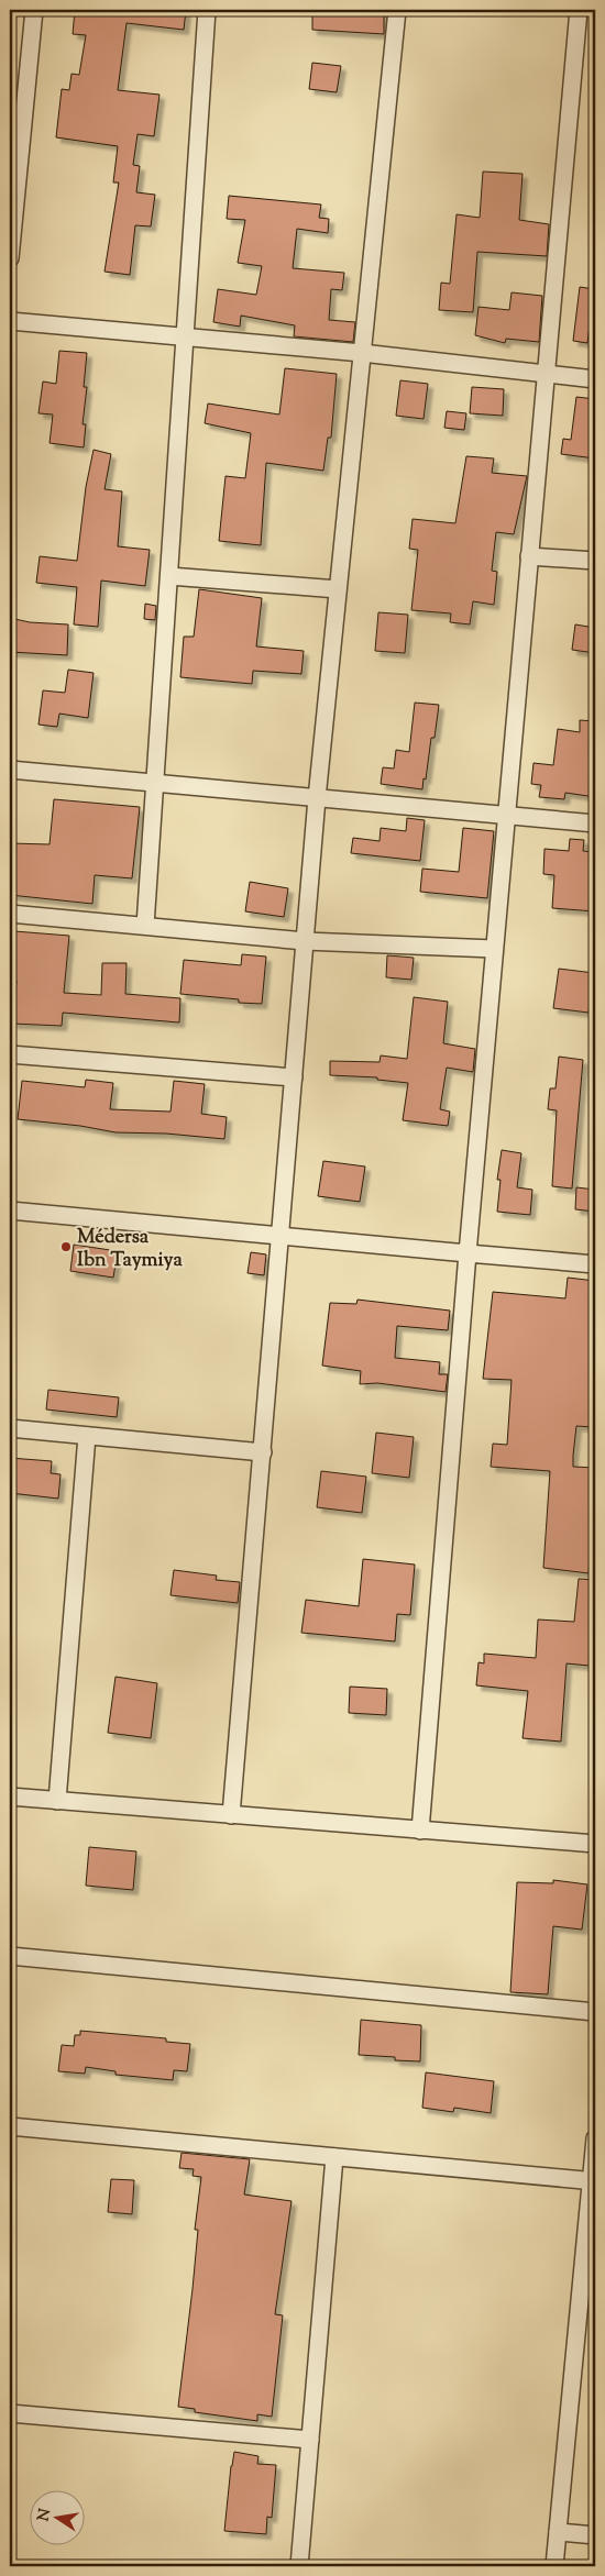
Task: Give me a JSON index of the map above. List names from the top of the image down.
{
  "places": ["Médersa Ibn Taymiya"],
  "north": "left"
}
